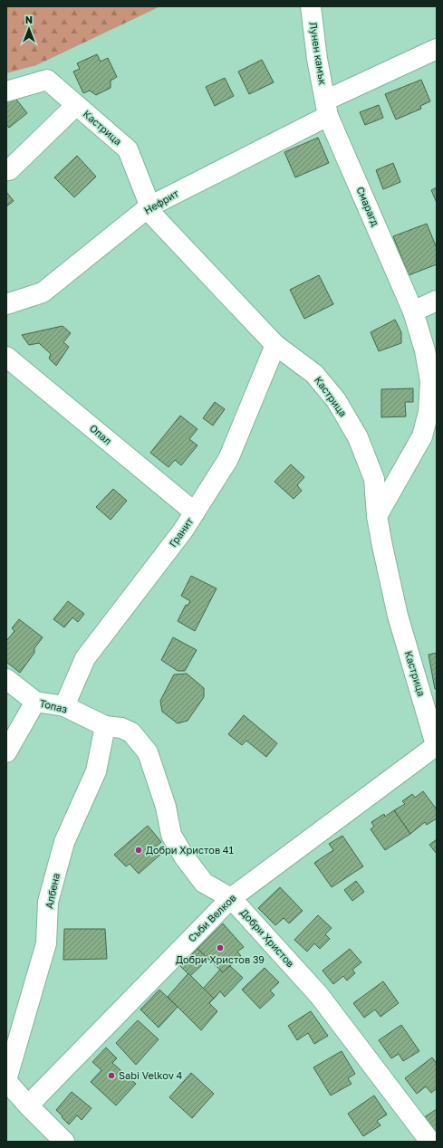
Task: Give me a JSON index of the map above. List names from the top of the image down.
{
  "streets": {
    "street": [
      "Лунен камък",
      "Кастрица",
      "Нефрит",
      "Смарагд",
      "Опал",
      "Гранит",
      "Топаз",
      "Албена",
      "Съби Велков",
      "Добри Христов"
    ]
  },
  "crossings": [
    ["Лунен камък", "Нефрит"],
    ["Лунен камък", "Смарагд"],
    ["Кастрица", "Нефрит"],
    ["Кастрица", "Смарагд"],
    ["Кастрица", "Гранит"],
    ["Кастрица", "Съби Велков"],
    ["Нефрит", "Смарагд"],
    ["Опал", "Гранит"],
    ["Гранит", "Топаз"],
    ["Топаз", "Албена"],
    ["Топаз", "Добри Христов"],
    ["Албена", "Добри Христов"],
    ["Съби Велков", "Добри Христов"]
  ],
  "places": ["Добри Христов 41", "Добри Христов 39", "Sabi Velkov 4"],
  "north": "top"
}
